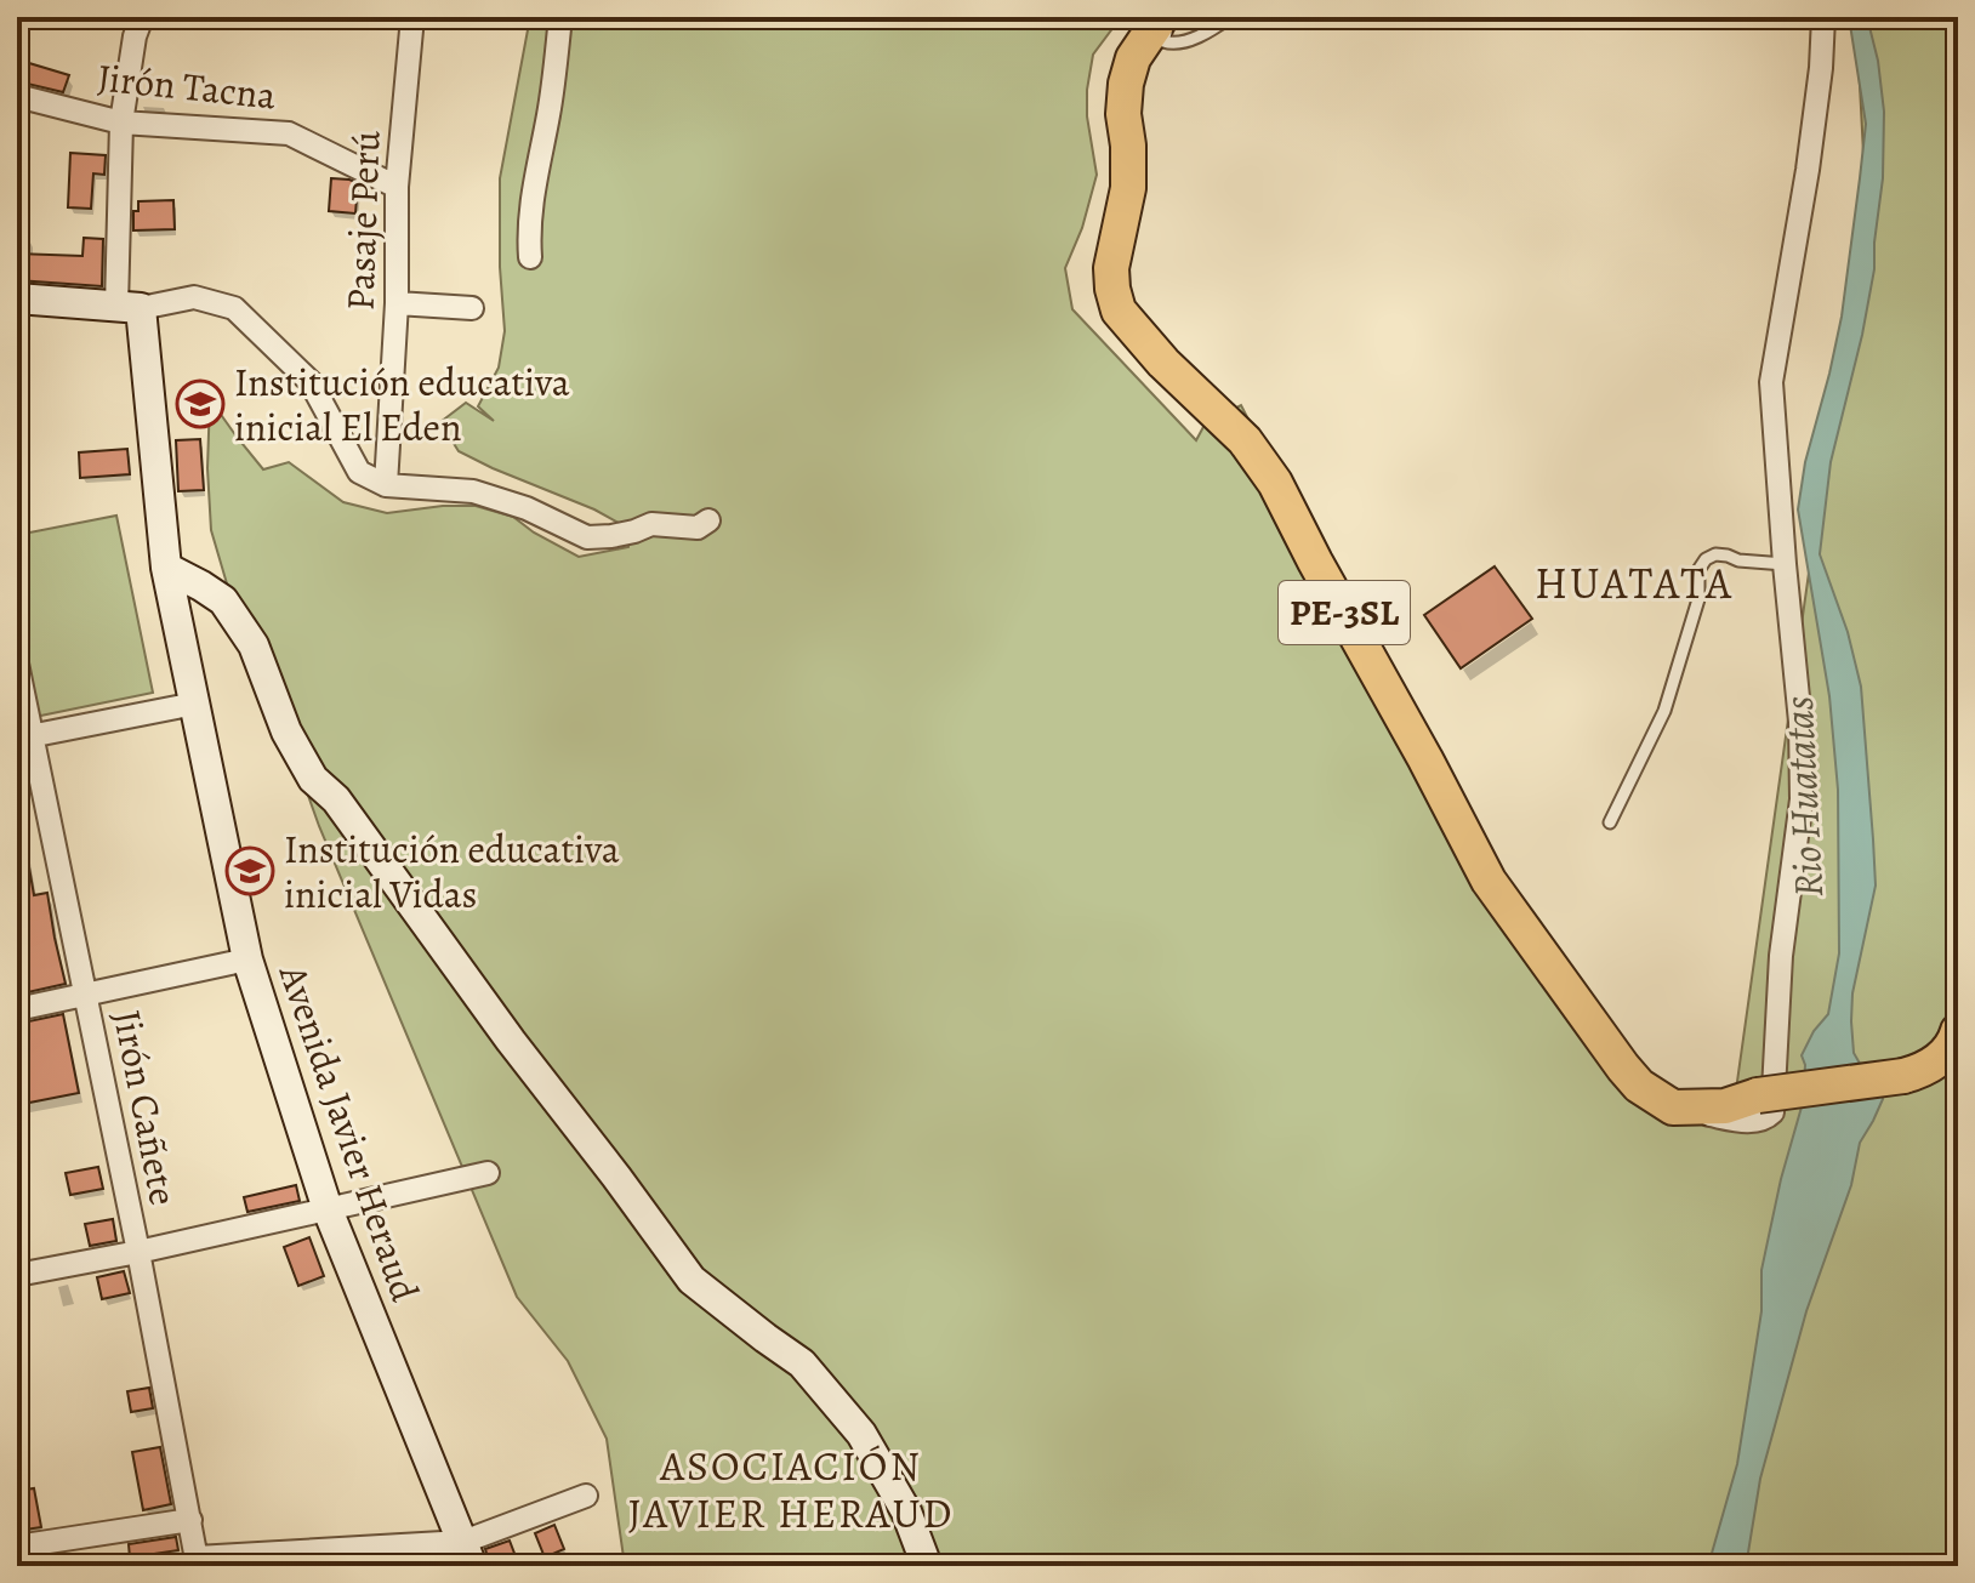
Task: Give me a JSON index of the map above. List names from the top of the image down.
{
  "streets": {
    "main road": ["PE-3SL", "Avenida Javier Heraud"],
    "street": ["Jirón Tacna", "Pasaje Perú", "Jirón Cañete"]
  },
  "crossings": [
    ["Jirón Tacna", "Pasaje Perú"]
  ],
  "districts": ["HUATATA", "ASOCIACIÓN JAVIER HERAUD"],
  "water": ["Rio Huatatas"],
  "places": {
    "school or university": ["Institución educativa inicial El Eden", "Institución educativa inicial Vidas"]
  }
}
